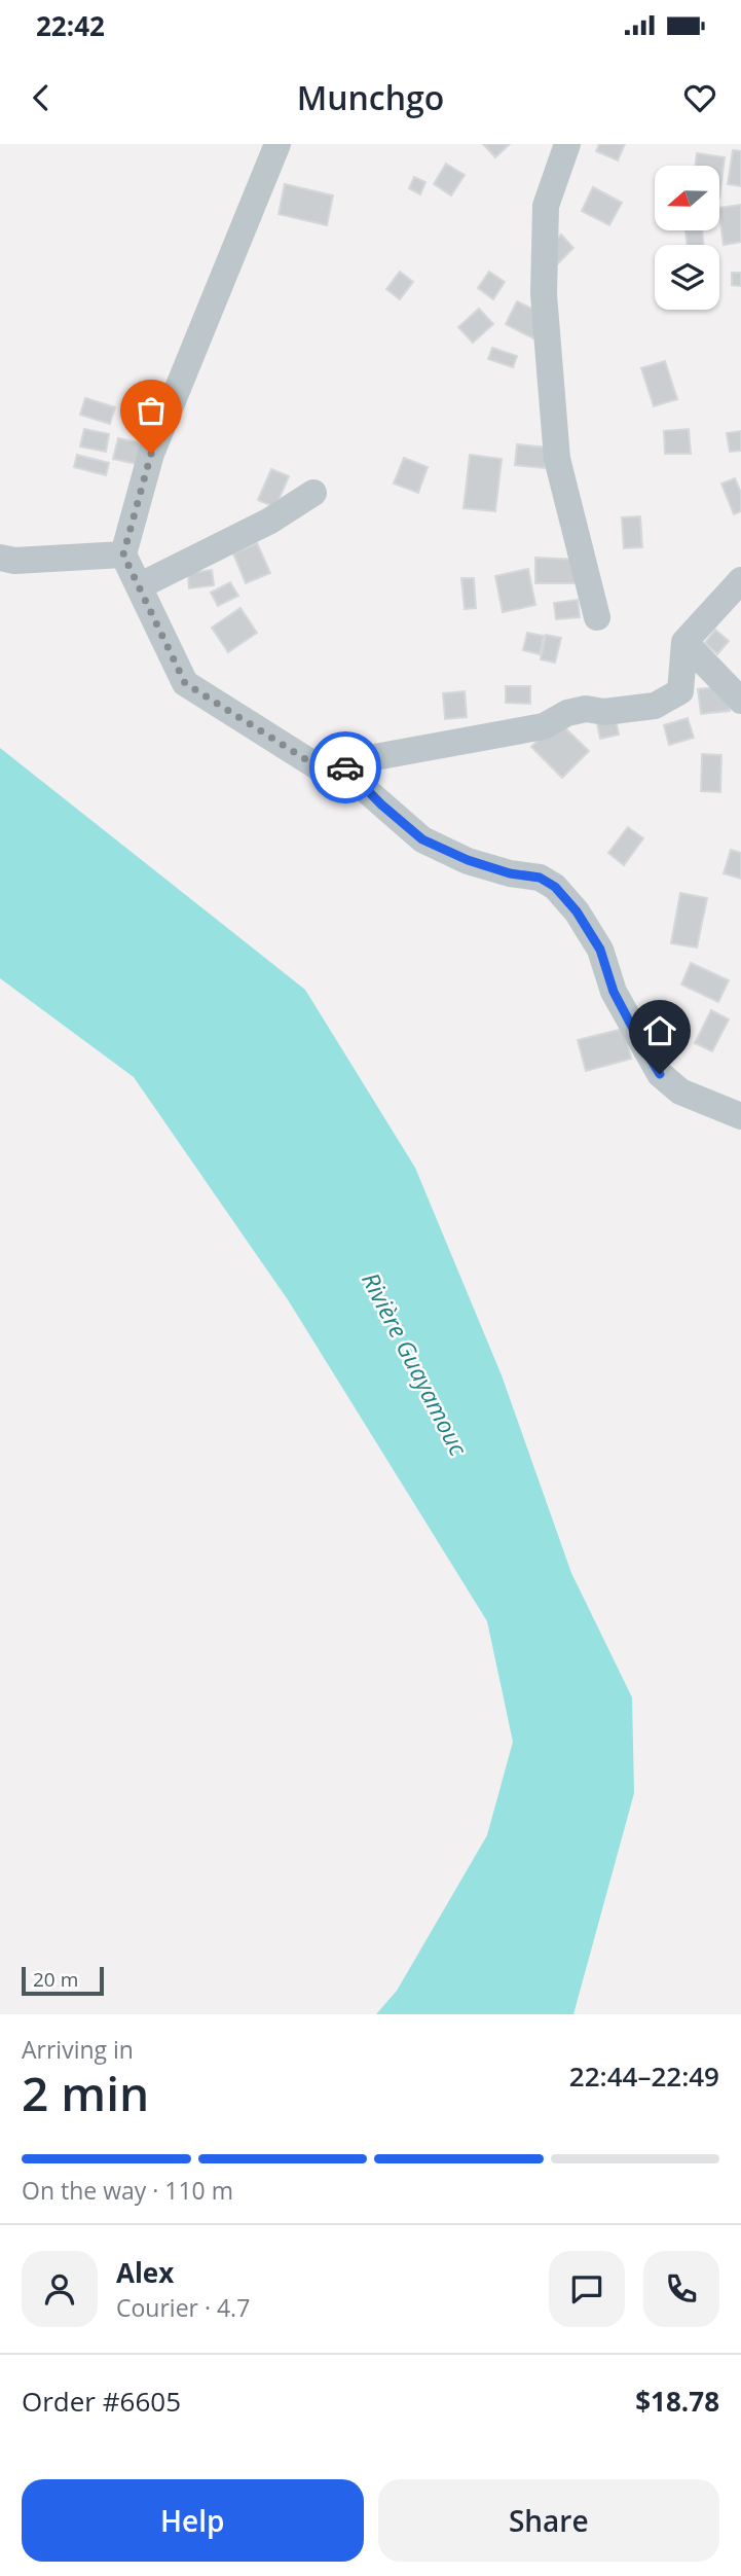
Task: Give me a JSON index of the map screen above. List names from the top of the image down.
{
  "water": ["Rivière Guayamouc"],
  "scale_bar": "20 m",
  "north": "left",
  "page": {
    "status": "22:42",
    "header": "Munchgo",
    "scale": "20 m",
    "heading": ["2 min", "Arriving in", "22:44–22:49"],
    "panel": [
      "Alex",
      "Courier · 4.7",
      "Order #6605",
      "$18.78"
    ],
    "bar": "On the way · 110 m",
    "buttons": ["Help", "Share"]
  }
}
